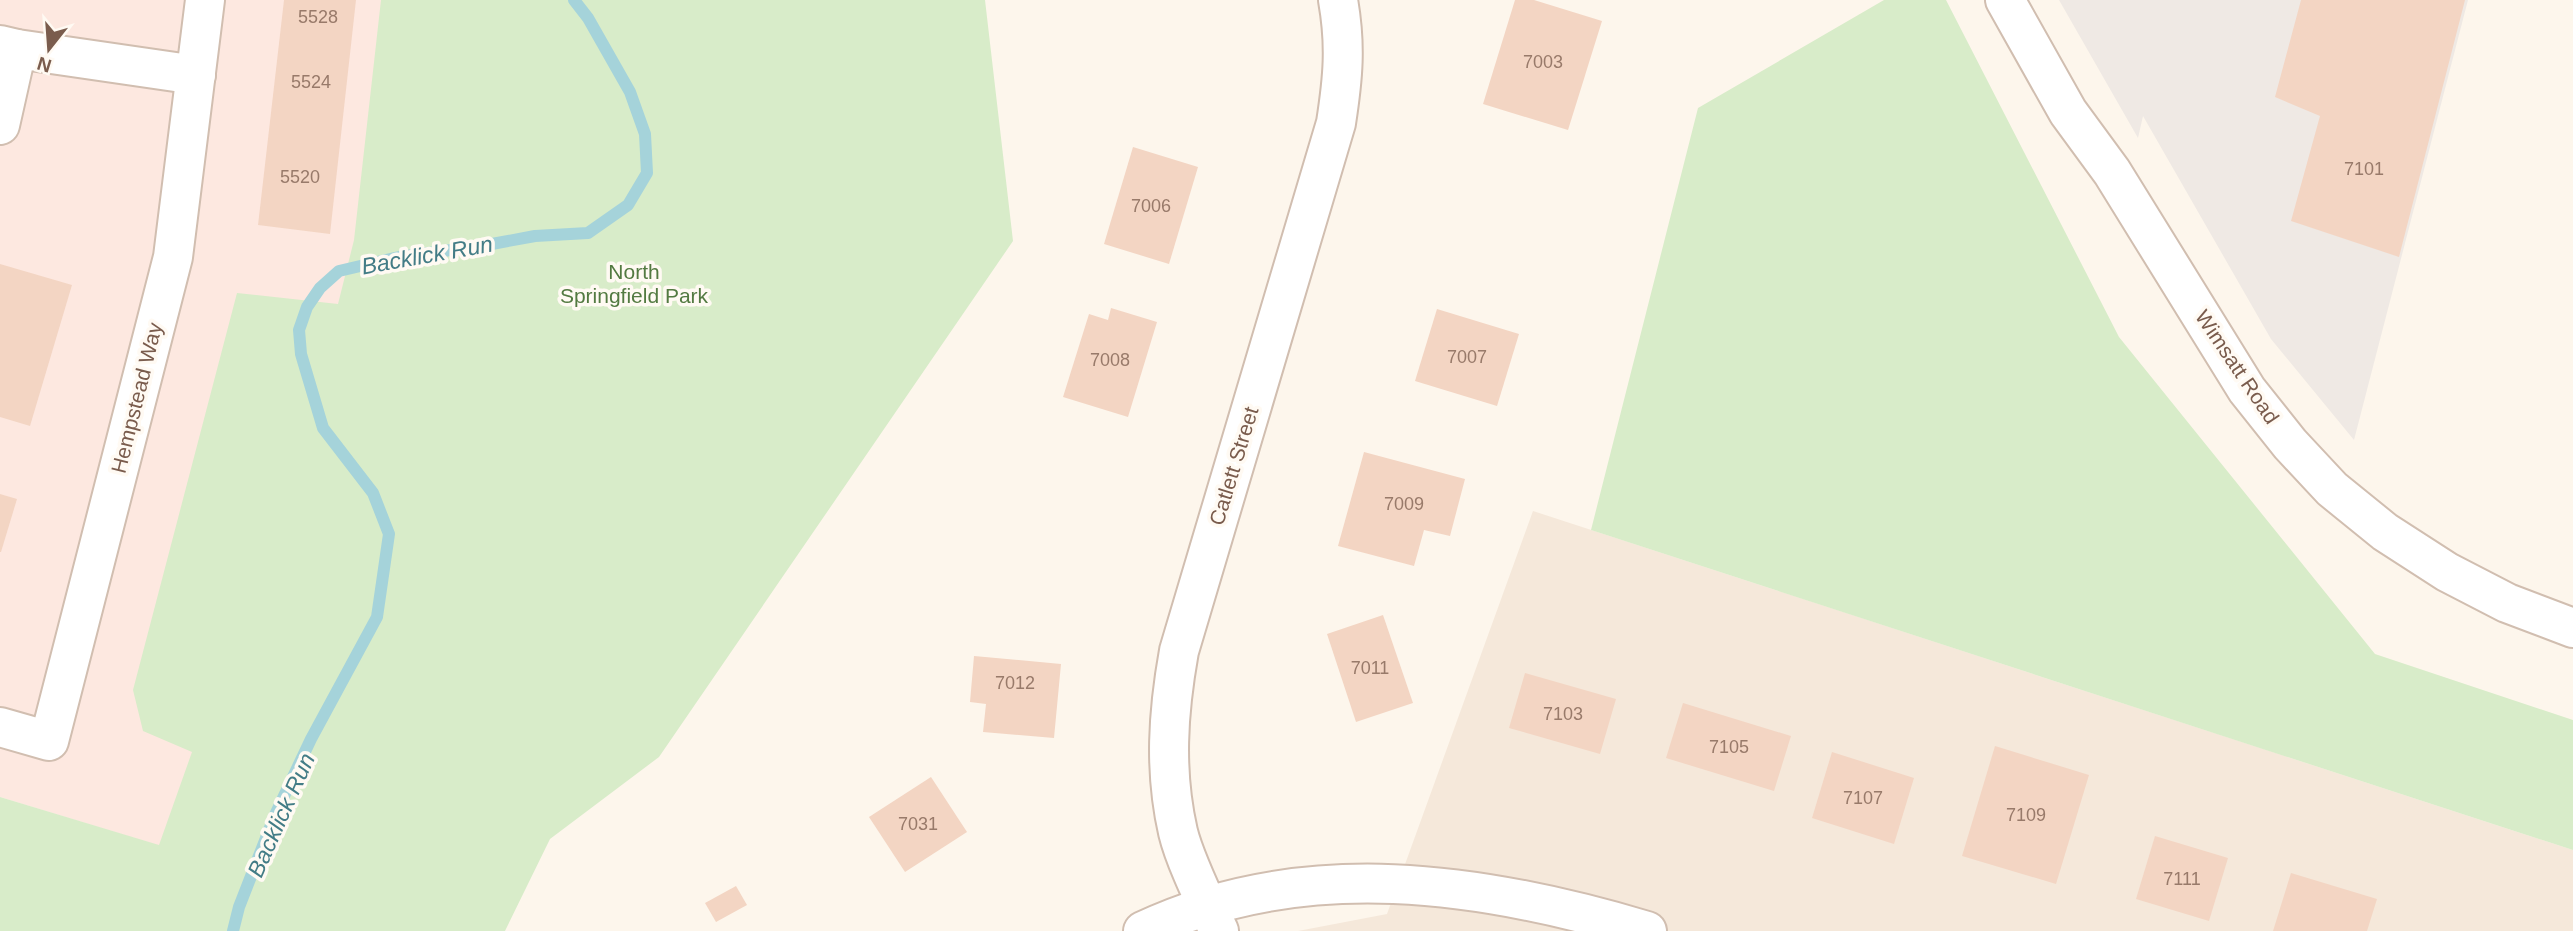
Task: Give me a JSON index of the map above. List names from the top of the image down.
{
  "streets": {
    "street": ["Wimsatt Road", "Hempstead Way", "Catlett Street"]
  },
  "water": ["Backlick Run"],
  "parks": ["North Springfield Park"],
  "house_numbers": [
    "5528",
    "7003",
    "5524",
    "7101",
    "5520",
    "7006",
    "7007",
    "7008",
    "7009",
    "7011",
    "7012",
    "7103",
    "7105",
    "7107",
    "7109",
    "7031",
    "7111"
  ],
  "north": "bottom"
}
